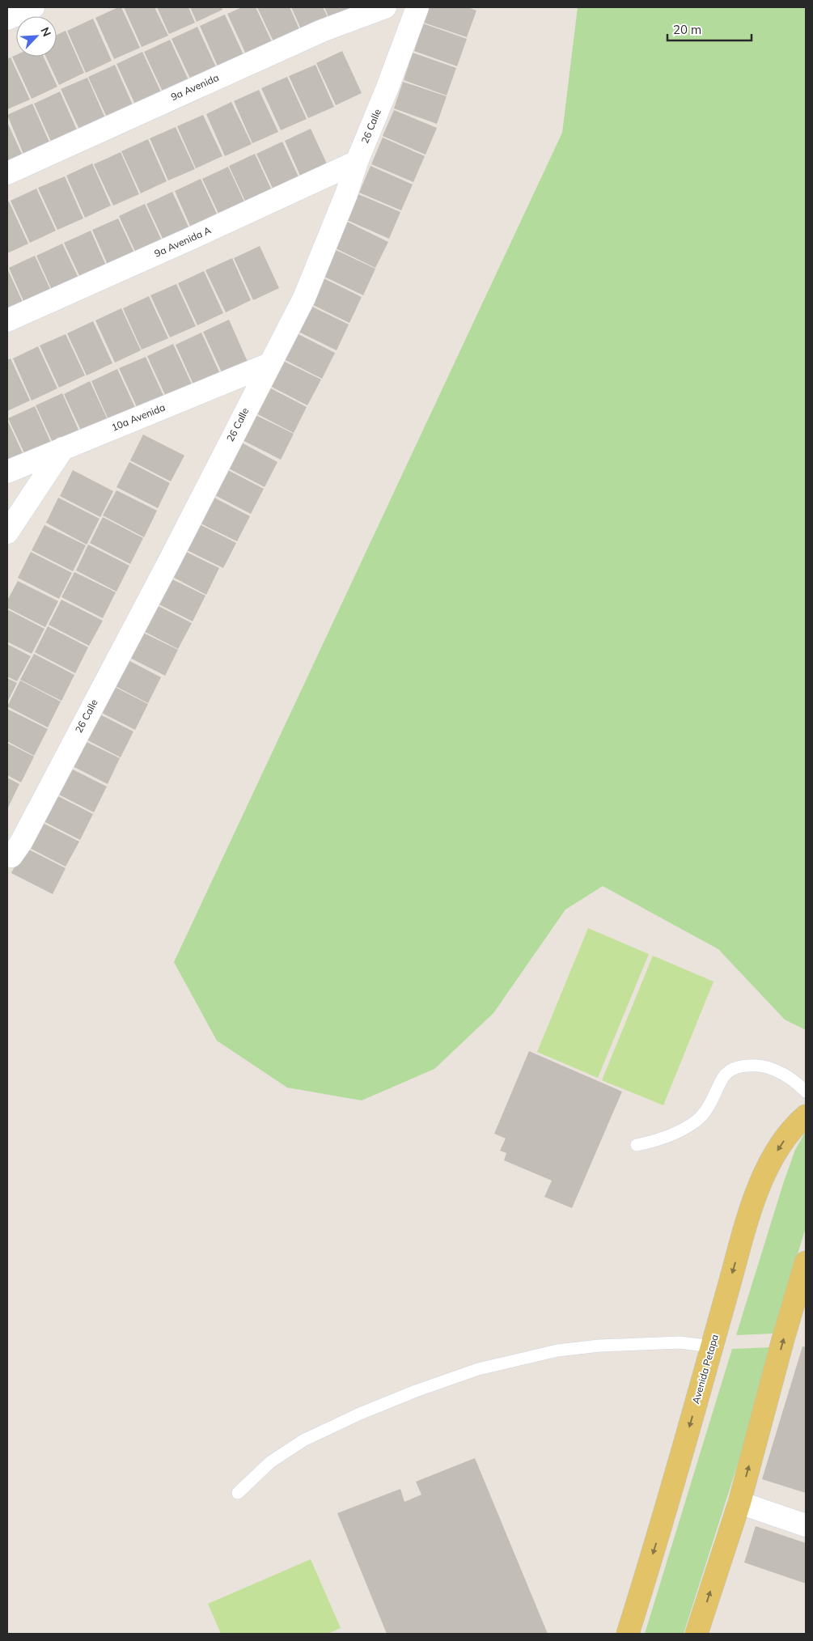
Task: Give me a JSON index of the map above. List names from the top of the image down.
{
  "streets": {
    "main road": ["Avenida Petapa"],
    "street": [
      "9a Avenida",
      "26 Calle",
      "9a Avenida A",
      "10a Avenida"
    ]
  },
  "crossings": [
    ["26 Calle", "9a Avenida A"],
    ["26 Calle", "10a Avenida"]
  ],
  "scale_bar": "20 m",
  "north": "top right"
}
